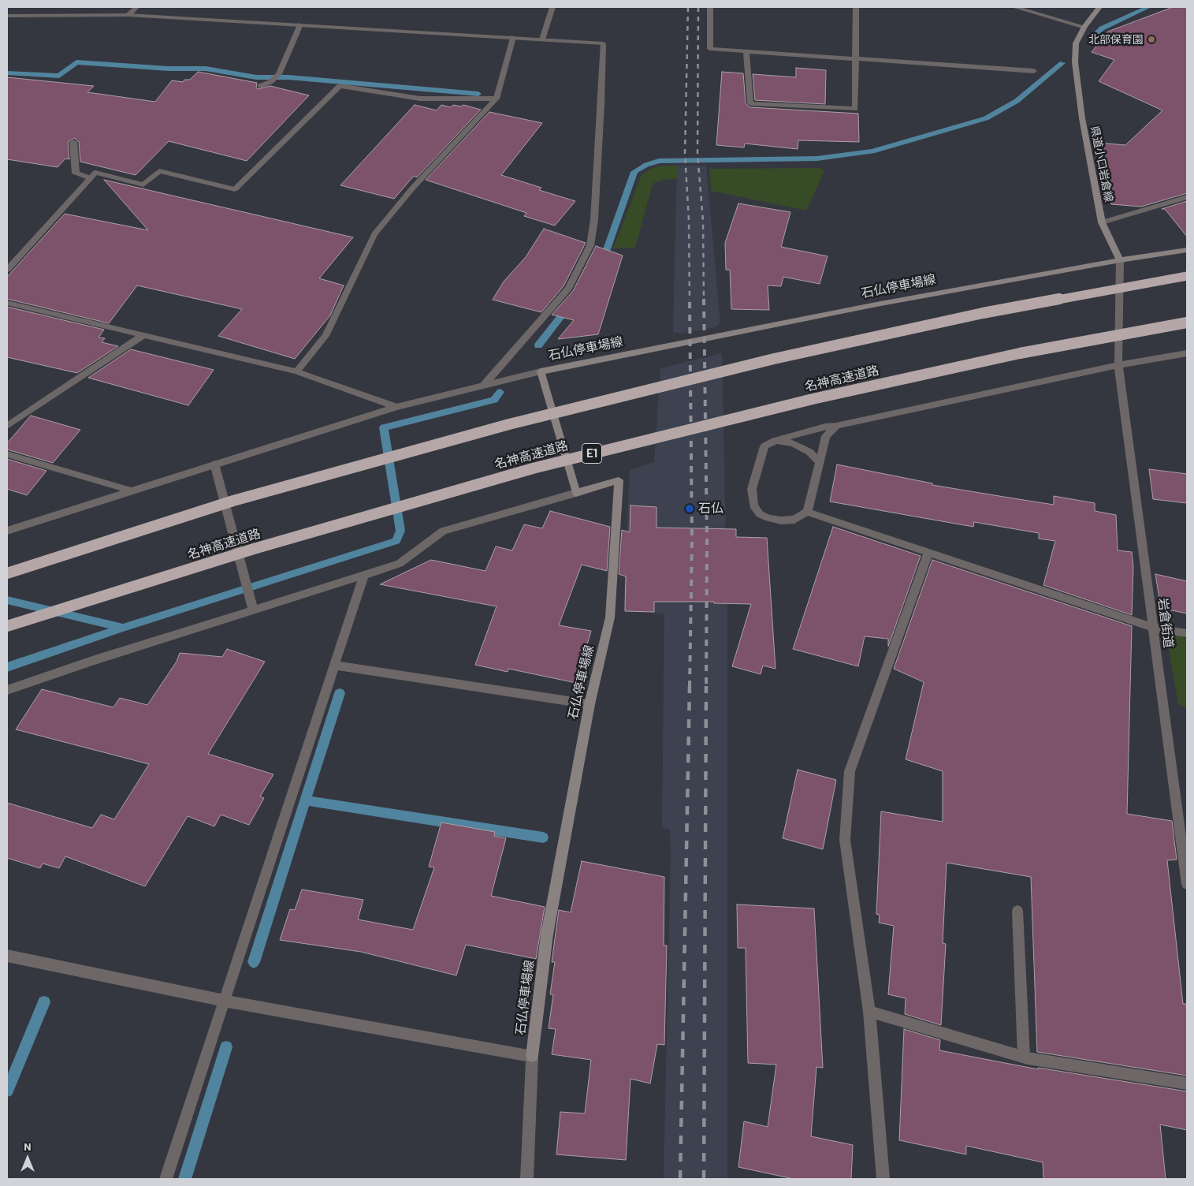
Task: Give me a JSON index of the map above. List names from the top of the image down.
{
  "streets": {
    "highway": ["名神高速道路", "E1"],
    "main road": ["県道小口岩倉線", "石仏停車場線"],
    "street": ["岩倉街道"]
  },
  "crossings": [
    ["県道小口岩倉線", "石仏停車場線"],
    ["県道小口岩倉線", "岩倉街道"],
    ["石仏停車場線", "岩倉街道"]
  ],
  "places": ["北部保育園", "石仏"],
  "north": "top"
}
